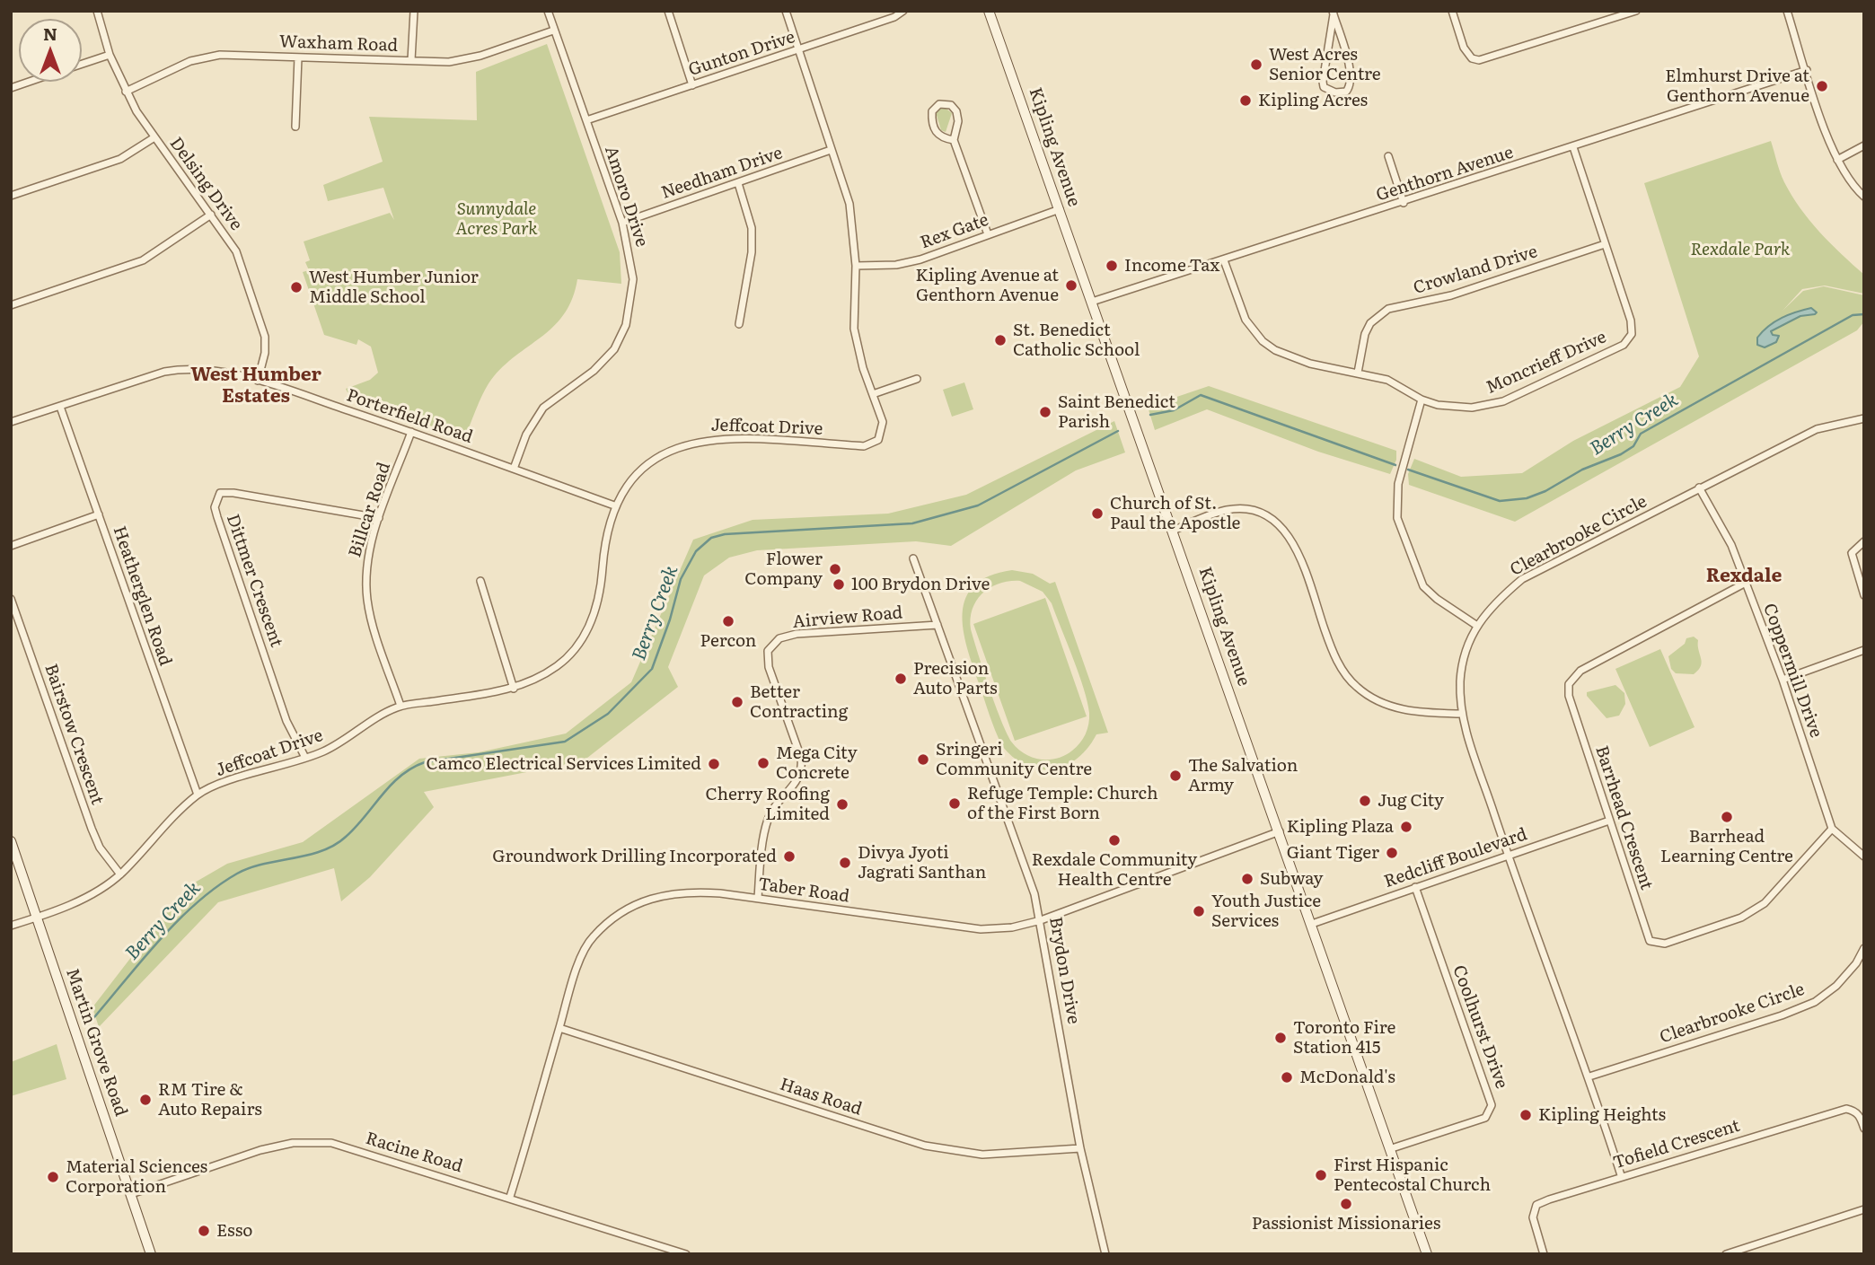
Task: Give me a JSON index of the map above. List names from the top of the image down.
{
  "streets": {
    "main road": ["Kipling Avenue", "Martin Grove Road"],
    "street": [
      "Waxham Road",
      "Gunton Drive",
      "Needham Drive",
      "Genthorn Avenue",
      "Delsing Drive",
      "Amoro Drive",
      "Rex Gate",
      "Crowland Drive",
      "Moncrieff Drive",
      "Porterfield Road",
      "Jeffcoat Drive",
      "Billcar Road",
      "Clearbrooke Circle",
      "Dittmer Crescent",
      "Heatherglen Road",
      "Airview Road",
      "Coppermill Drive",
      "Bairstow Crescent",
      "Barrhead Crescent",
      "Redcliff Boulevard",
      "Taber Road",
      "Brydon Drive",
      "Coolhurst Drive",
      "Haas Road",
      "Tofield Crescent",
      "Racine Road"
    ]
  },
  "crossings": [
    ["Waxham Road", "Delsing Drive"],
    ["Waxham Road", "Amoro Drive"],
    ["Gunton Drive", "Amoro Drive"],
    ["Gunton Drive", "Jeffcoat Drive"],
    ["Kipling Avenue", "Genthorn Avenue"],
    ["Kipling Avenue", "Rex Gate"],
    ["Kipling Avenue", "Redcliff Boulevard"],
    ["Kipling Avenue", "Taber Road"],
    ["Kipling Avenue", "Coolhurst Drive"],
    ["Needham Drive", "Amoro Drive"],
    ["Needham Drive", "Jeffcoat Drive"],
    ["Genthorn Avenue", "Moncrieff Drive"],
    ["Delsing Drive", "Porterfield Road"],
    ["Amoro Drive", "Porterfield Road"],
    ["Rex Gate", "Jeffcoat Drive"],
    ["Crowland Drive", "Moncrieff Drive"],
    ["Porterfield Road", "Jeffcoat Drive"],
    ["Porterfield Road", "Billcar Road"],
    ["Porterfield Road", "Heatherglen Road"],
    ["Jeffcoat Drive", "Billcar Road"],
    ["Jeffcoat Drive", "Dittmer Crescent"],
    ["Jeffcoat Drive", "Heatherglen Road"],
    ["Jeffcoat Drive", "Bairstow Crescent"],
    ["Jeffcoat Drive", "Martin Grove Road"],
    ["Billcar Road", "Dittmer Crescent"],
    ["Clearbrooke Circle", "Coppermill Drive"],
    ["Clearbrooke Circle", "Redcliff Boulevard"],
    ["Clearbrooke Circle", "Tofield Crescent"],
    ["Airview Road", "Taber Road"],
    ["Airview Road", "Brydon Drive"],
    ["Coppermill Drive", "Barrhead Crescent"],
    ["Barrhead Crescent", "Redcliff Boulevard"],
    ["Redcliff Boulevard", "Coolhurst Drive"],
    ["Taber Road", "Brydon Drive"],
    ["Taber Road", "Haas Road"],
    ["Taber Road", "Racine Road"],
    ["Brydon Drive", "Haas Road"],
    ["Martin Grove Road", "Racine Road"]
  ],
  "districts": ["West Humber Estates", "Rexdale"],
  "water": ["Berry Creek"],
  "parks": ["Sunnydale Acres Park", "Rexdale Park"],
  "places": [
    "West Acres Senior Centre",
    "Elmhurst Drive at Genthorn Avenue",
    "Kipling Acres",
    "Income Tax",
    "Kipling Avenue at Genthorn Avenue",
    "West Humber Junior Middle School",
    "St. Benedict Catholic School",
    "Saint Benedict Parish",
    "Church of St. Paul the Apostle",
    "Flower Company",
    "100 Brydon Drive",
    "Percon",
    "Precision Auto Parts",
    "Better Contracting",
    "Sringeri Community Centre",
    "Mega City Concrete",
    "Camco Electrical Services Limited",
    "The Salvation Army",
    "Jug City",
    "Refuge Temple: Church of the First Born",
    "Cherry Roofing Limited",
    "Barrhead Learning Centre",
    "Kipling Plaza",
    "Rexdale Community Health Centre",
    "Giant Tiger",
    "Groundwork Drilling Incorporated",
    "Divya Jyoti Jagrati Santhan",
    "Subway",
    "Youth Justice Services",
    "Toronto Fire Station 415",
    "McDonald's",
    "RM Tire & Auto Repairs",
    "Kipling Heights",
    "First Hispanic Pentecostal Church",
    "Material Sciences Corporation",
    "Passionist Missionaries",
    "Esso"
  ],
  "north": "top"
}
